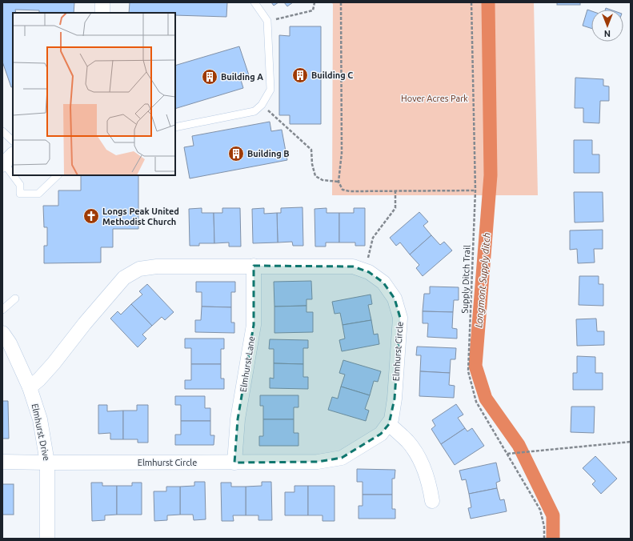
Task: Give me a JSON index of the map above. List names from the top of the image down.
{
  "streets": {
    "street": ["Elmhurst Circle", "Elmhurst Lane", "Elmhurst Drive"],
    "path": ["Supply Ditch Trail"]
  },
  "crossings": [
    ["Elmhurst Circle", "Elmhurst Lane"],
    ["Elmhurst Circle", "Elmhurst Drive"]
  ],
  "water": ["Longmont Supply ditch"],
  "parks": ["Hover Acres Park"],
  "places": {
    "building": ["Building C", "Building A", "Building B"],
    "church": ["Longs Peak United Methodist Church"]
  },
  "north": "bottom"
}
